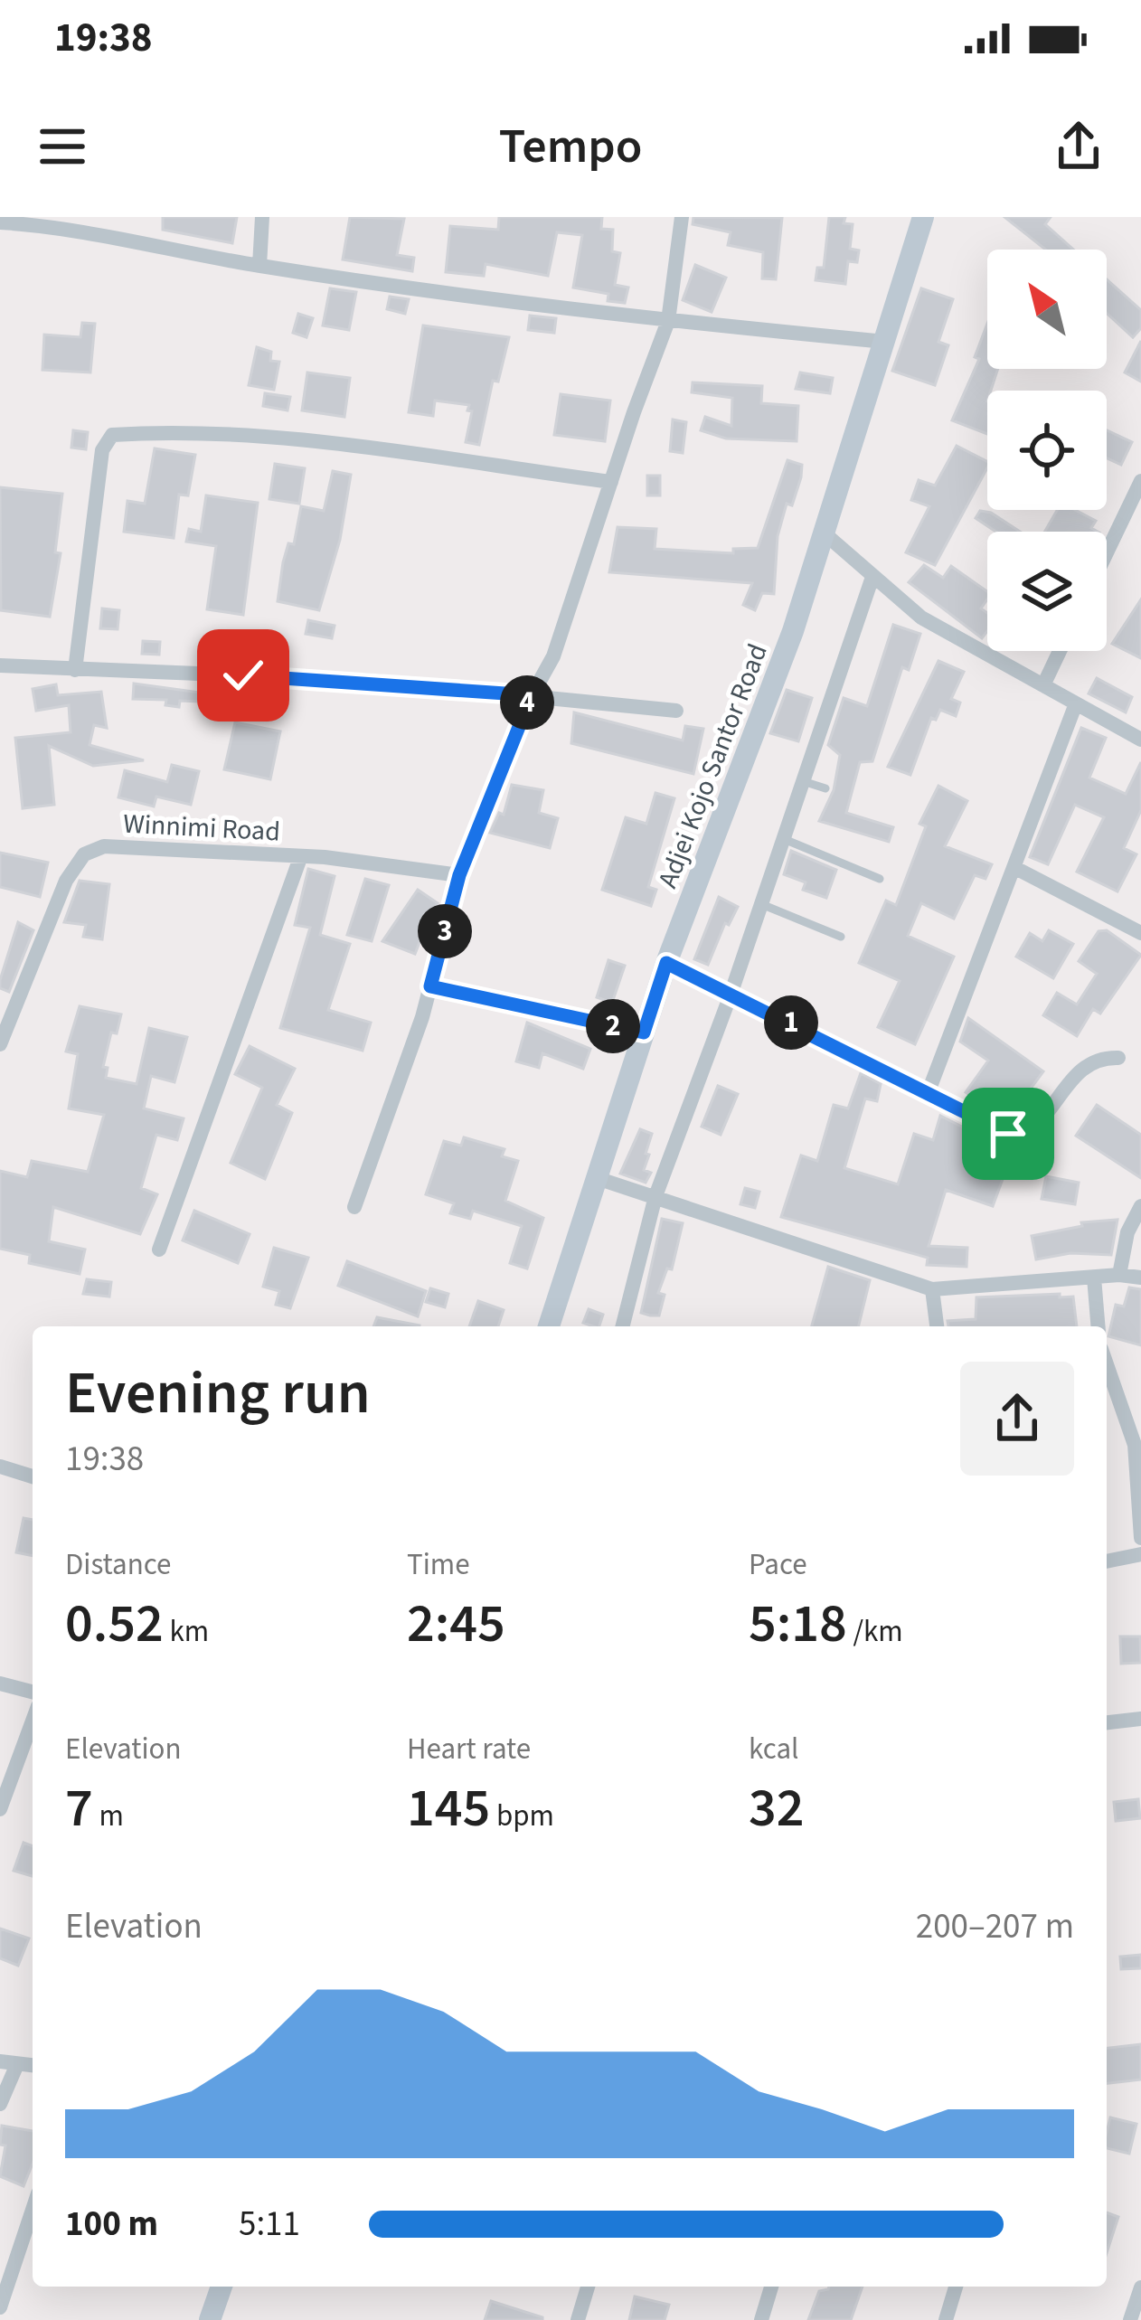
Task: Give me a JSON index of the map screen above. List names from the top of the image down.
{
  "streets": {
    "street": ["Adjei Kojo Santor Road", "Winnimi Road"]
  },
  "north": "top left",
  "page": {
    "status": "19:38",
    "header": "Tempo",
    "pins": [
      "4",
      "3",
      "1",
      "2"
    ],
    "heading": ["Evening run", "19:38"],
    "stats": [
      ["Distance", "0.52 km"],
      ["Time", "2:45"],
      ["Pace", "5:18 /km"],
      ["Elevation", "7 m"],
      ["Heart rate", "145 bpm"],
      ["kcal", "32"]
    ],
    "chart": ["Elevation", "200–207 m"],
    "list": [
      {
        "name": "100 m",
        "note": "5:11"
      }
    ]
  }
}
